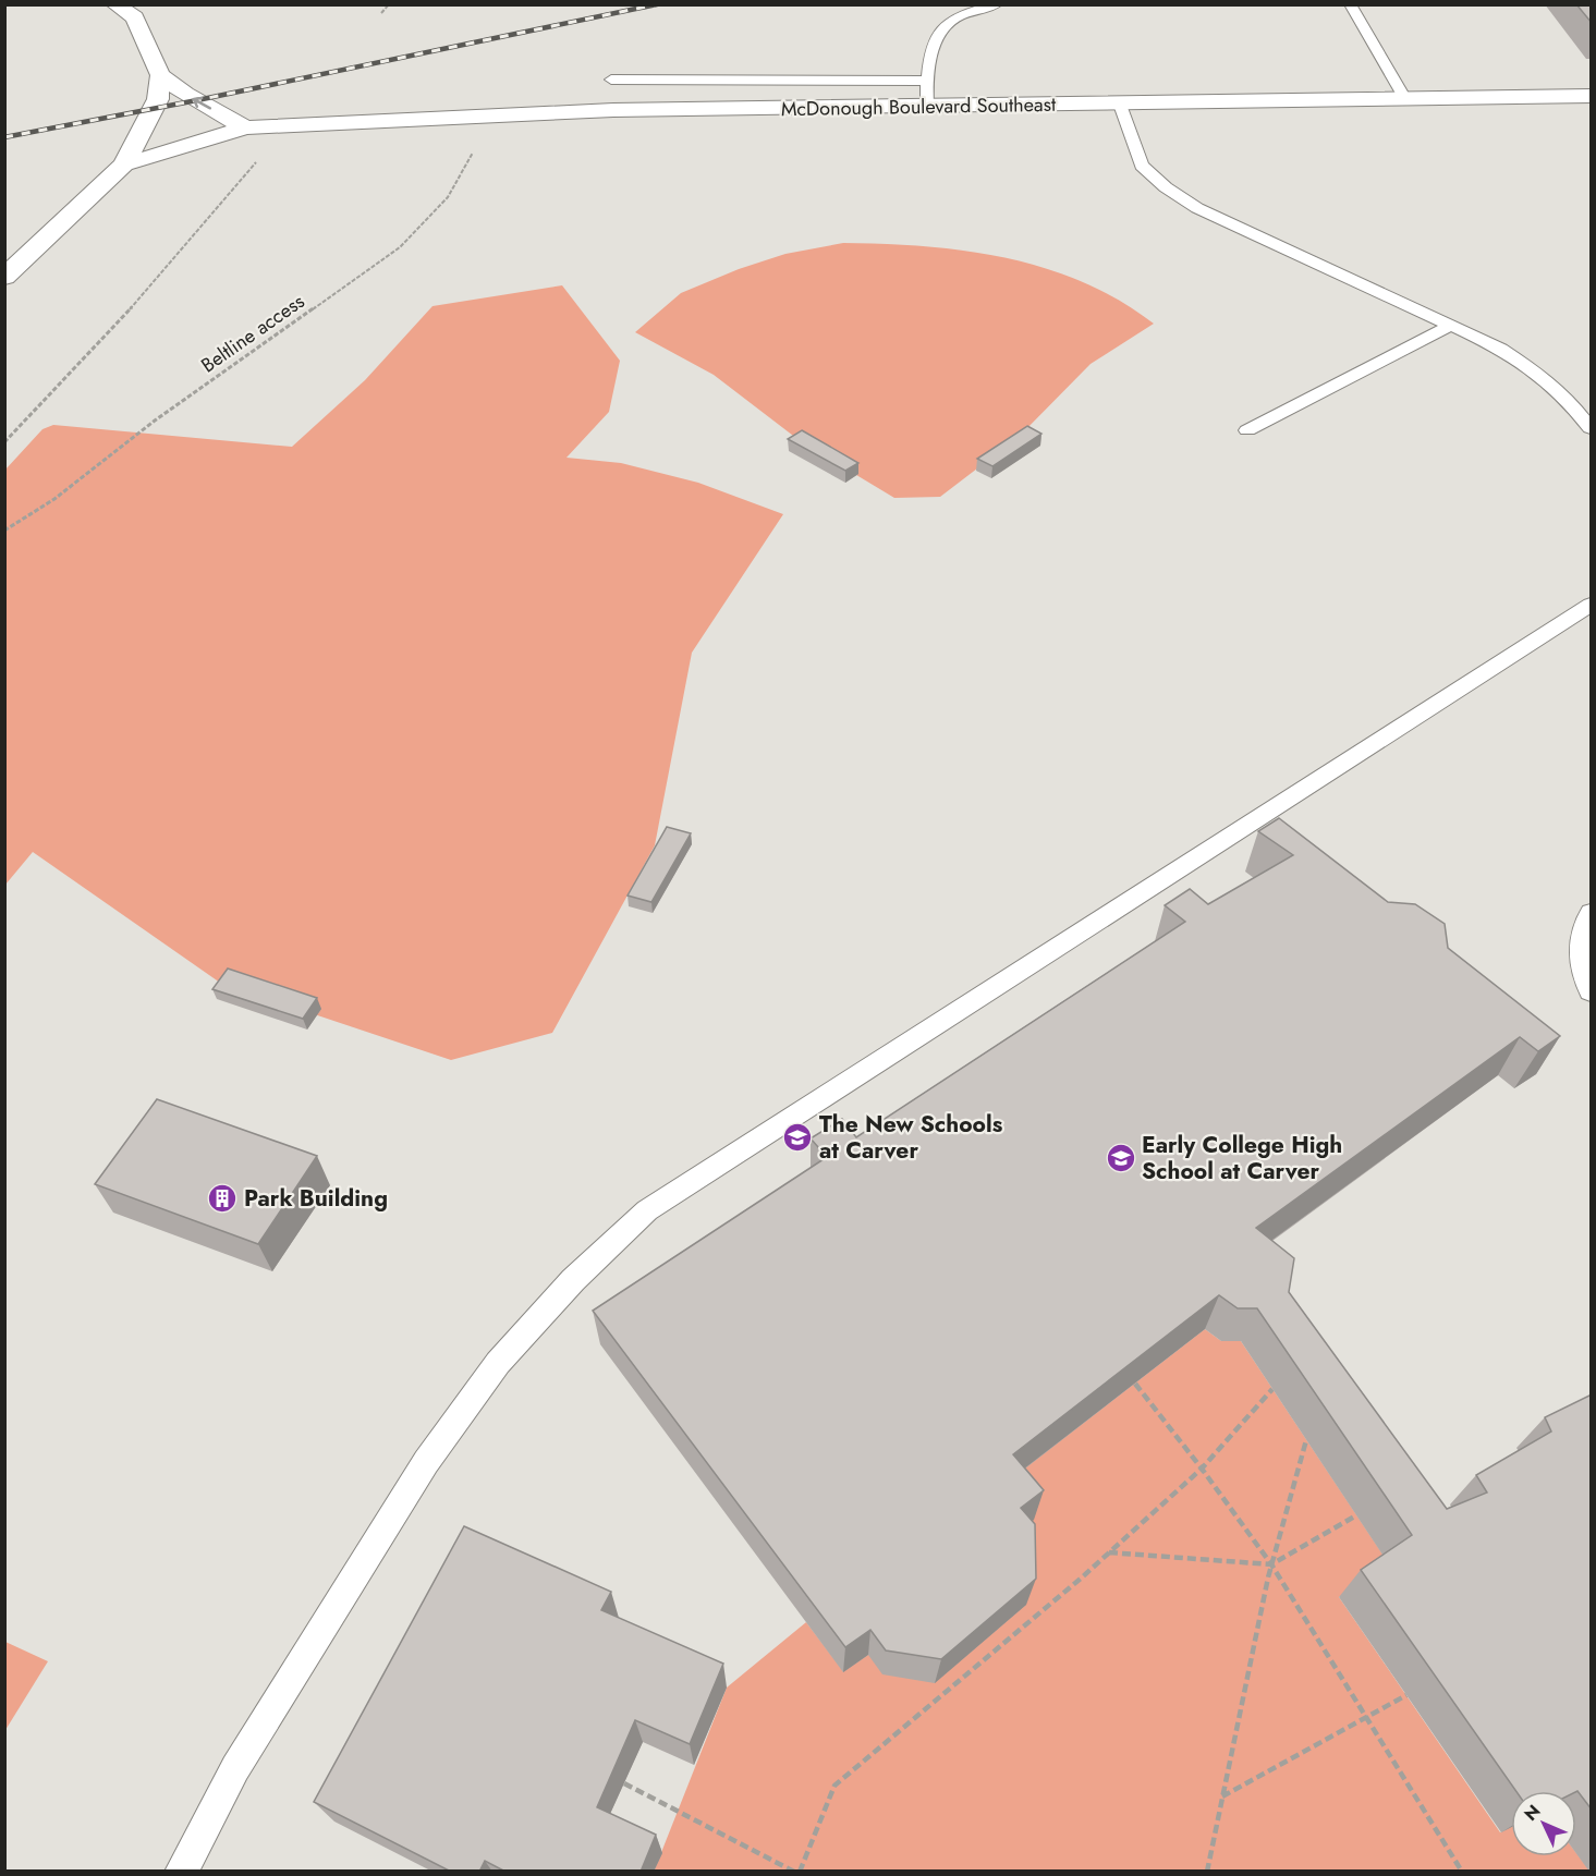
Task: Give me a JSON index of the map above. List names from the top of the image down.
{
  "streets": {
    "main road": ["McDonough Boulevard Southeast"],
    "path": ["Beltline access"]
  },
  "places": {
    "school or university": ["The New Schools at Carver", "Early College High School at Carver"],
    "building": ["Park Building"]
  },
  "north": "top left"
}
